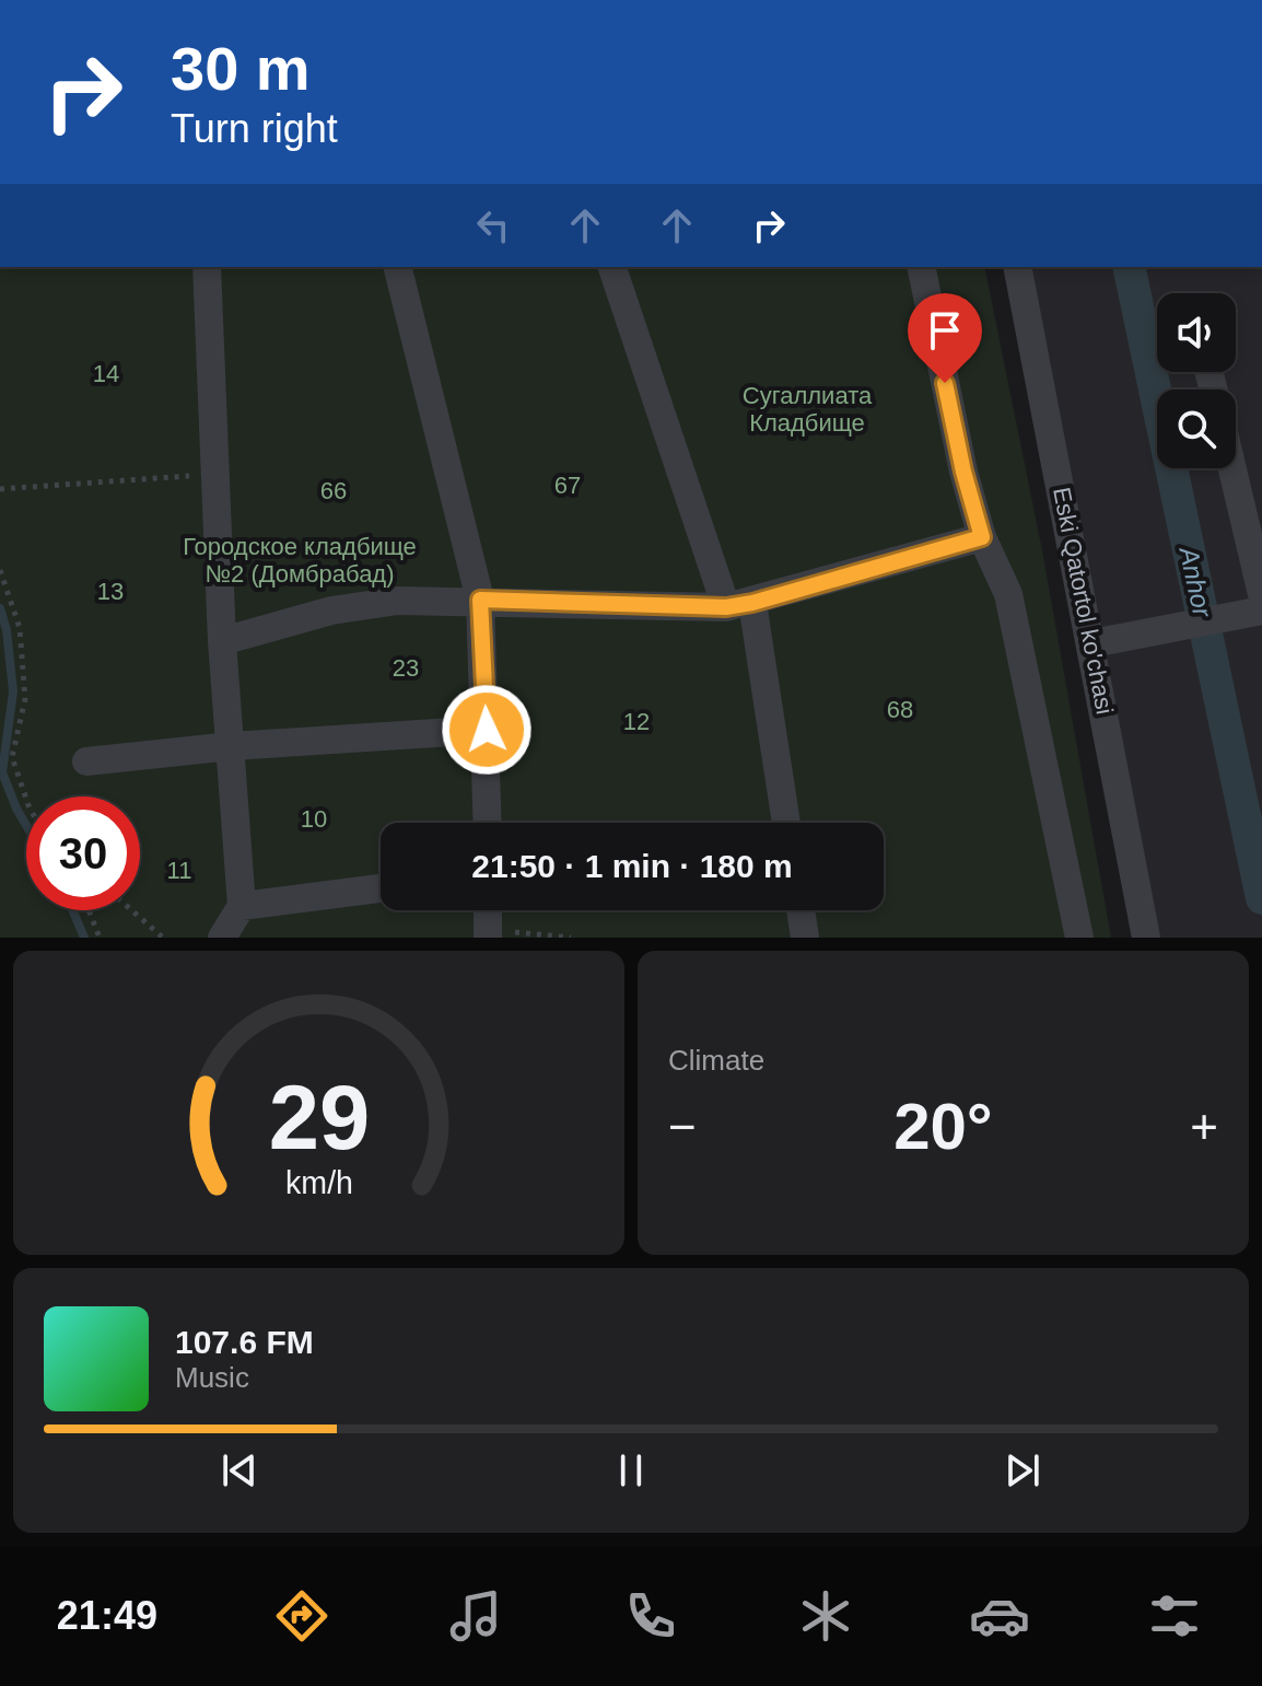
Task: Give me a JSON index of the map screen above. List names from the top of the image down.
{
  "streets": {
    "street": ["Eski Qatortol ko'chasi"]
  },
  "water": ["Anhor"],
  "parks": [
    "14",
    "Сугаллиата Кладбище",
    "67",
    "66",
    "Городское кладбище №2 (Домбрабад)",
    "13",
    "23",
    "68",
    "12",
    "10",
    "11"
  ],
  "page": {
    "turn": ["30 m", "Turn right"],
    "limit": "30",
    "trip": "21:50 · 1 min · 180 m",
    "tile": "Climate",
    "heat": ["−", "20°", "+"],
    "song": ["107.6 FM", "Music"],
    "tabs": "21:49",
    "gauge": ["29", "km/h"]
  }
}
